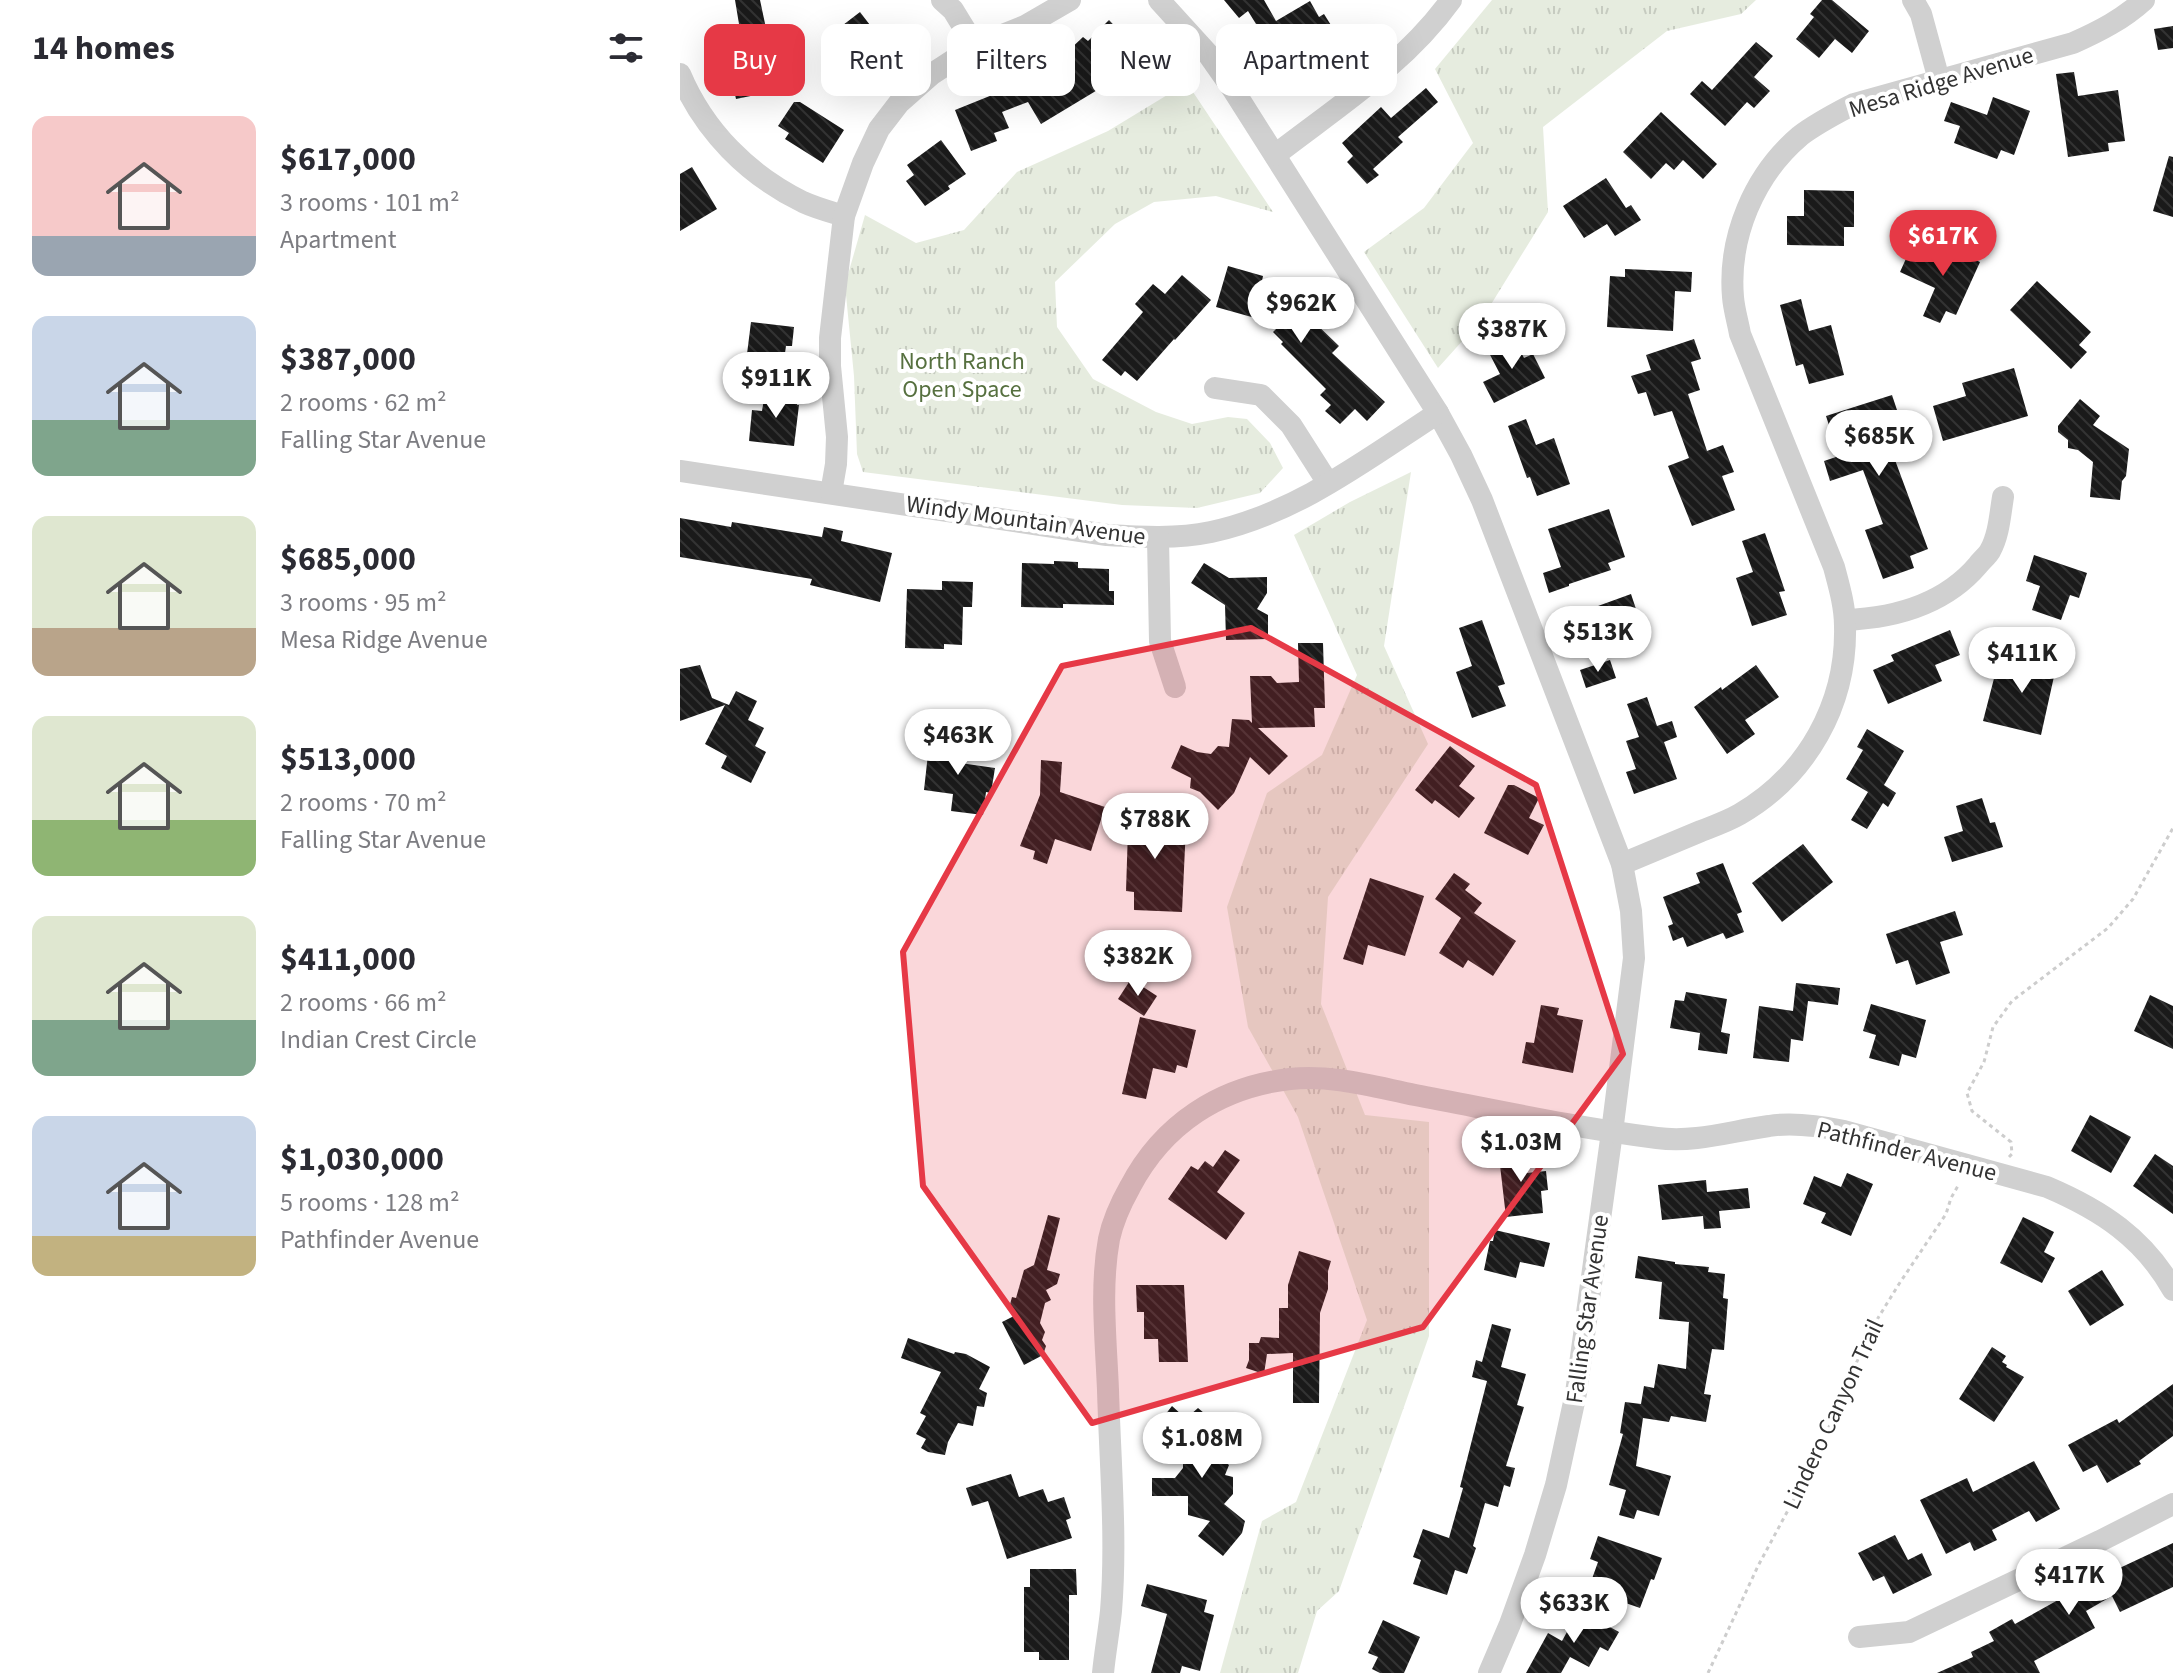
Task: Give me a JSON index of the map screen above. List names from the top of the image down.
{
  "streets": {
    "street": [
      "Mesa Ridge Avenue",
      "Windy Mountain Avenue",
      "Pathfinder Avenue",
      "Falling Star Avenue"
    ],
    "path": ["Lindero Canyon Trail"]
  },
  "crossings": [
    ["Mesa Ridge Avenue", "Falling Star Avenue"],
    ["Windy Mountain Avenue", "Falling Star Avenue"],
    ["Pathfinder Avenue", "Falling Star Avenue"],
    ["Pathfinder Avenue", "Lindero Canyon Trail"]
  ],
  "parks": ["North Ranch Open Space"],
  "page": {
    "heading": "14 homes",
    "chip": [
      "Buy",
      "Rent",
      "Filters",
      "New",
      "Apartment"
    ],
    "list": [
      {
        "name": "$617,000",
        "note": "3 rooms · 101 m² · Apartment"
      },
      {
        "name": "$387,000",
        "note": "2 rooms · 62 m² · Falling Star Avenue"
      },
      {
        "name": "$685,000",
        "note": "3 rooms · 95 m² · Mesa Ridge Avenue"
      },
      {
        "name": "$513,000",
        "note": "2 rooms · 70 m² · Falling Star Avenue"
      },
      {
        "name": "$411,000",
        "note": "2 rooms · 66 m² · Indian Crest Circle"
      },
      {
        "name": "$1,030,000",
        "note": "5 rooms · 128 m² · Pathfinder Avenue"
      }
    ],
    "price": [
      "$617K",
      "$962K",
      "$387K",
      "$911K",
      "$685K",
      "$513K",
      "$411K",
      "$463K",
      "$788K",
      "$382K",
      "$1.03M",
      "$1.08M",
      "$417K",
      "$633K"
    ]
  }
}
